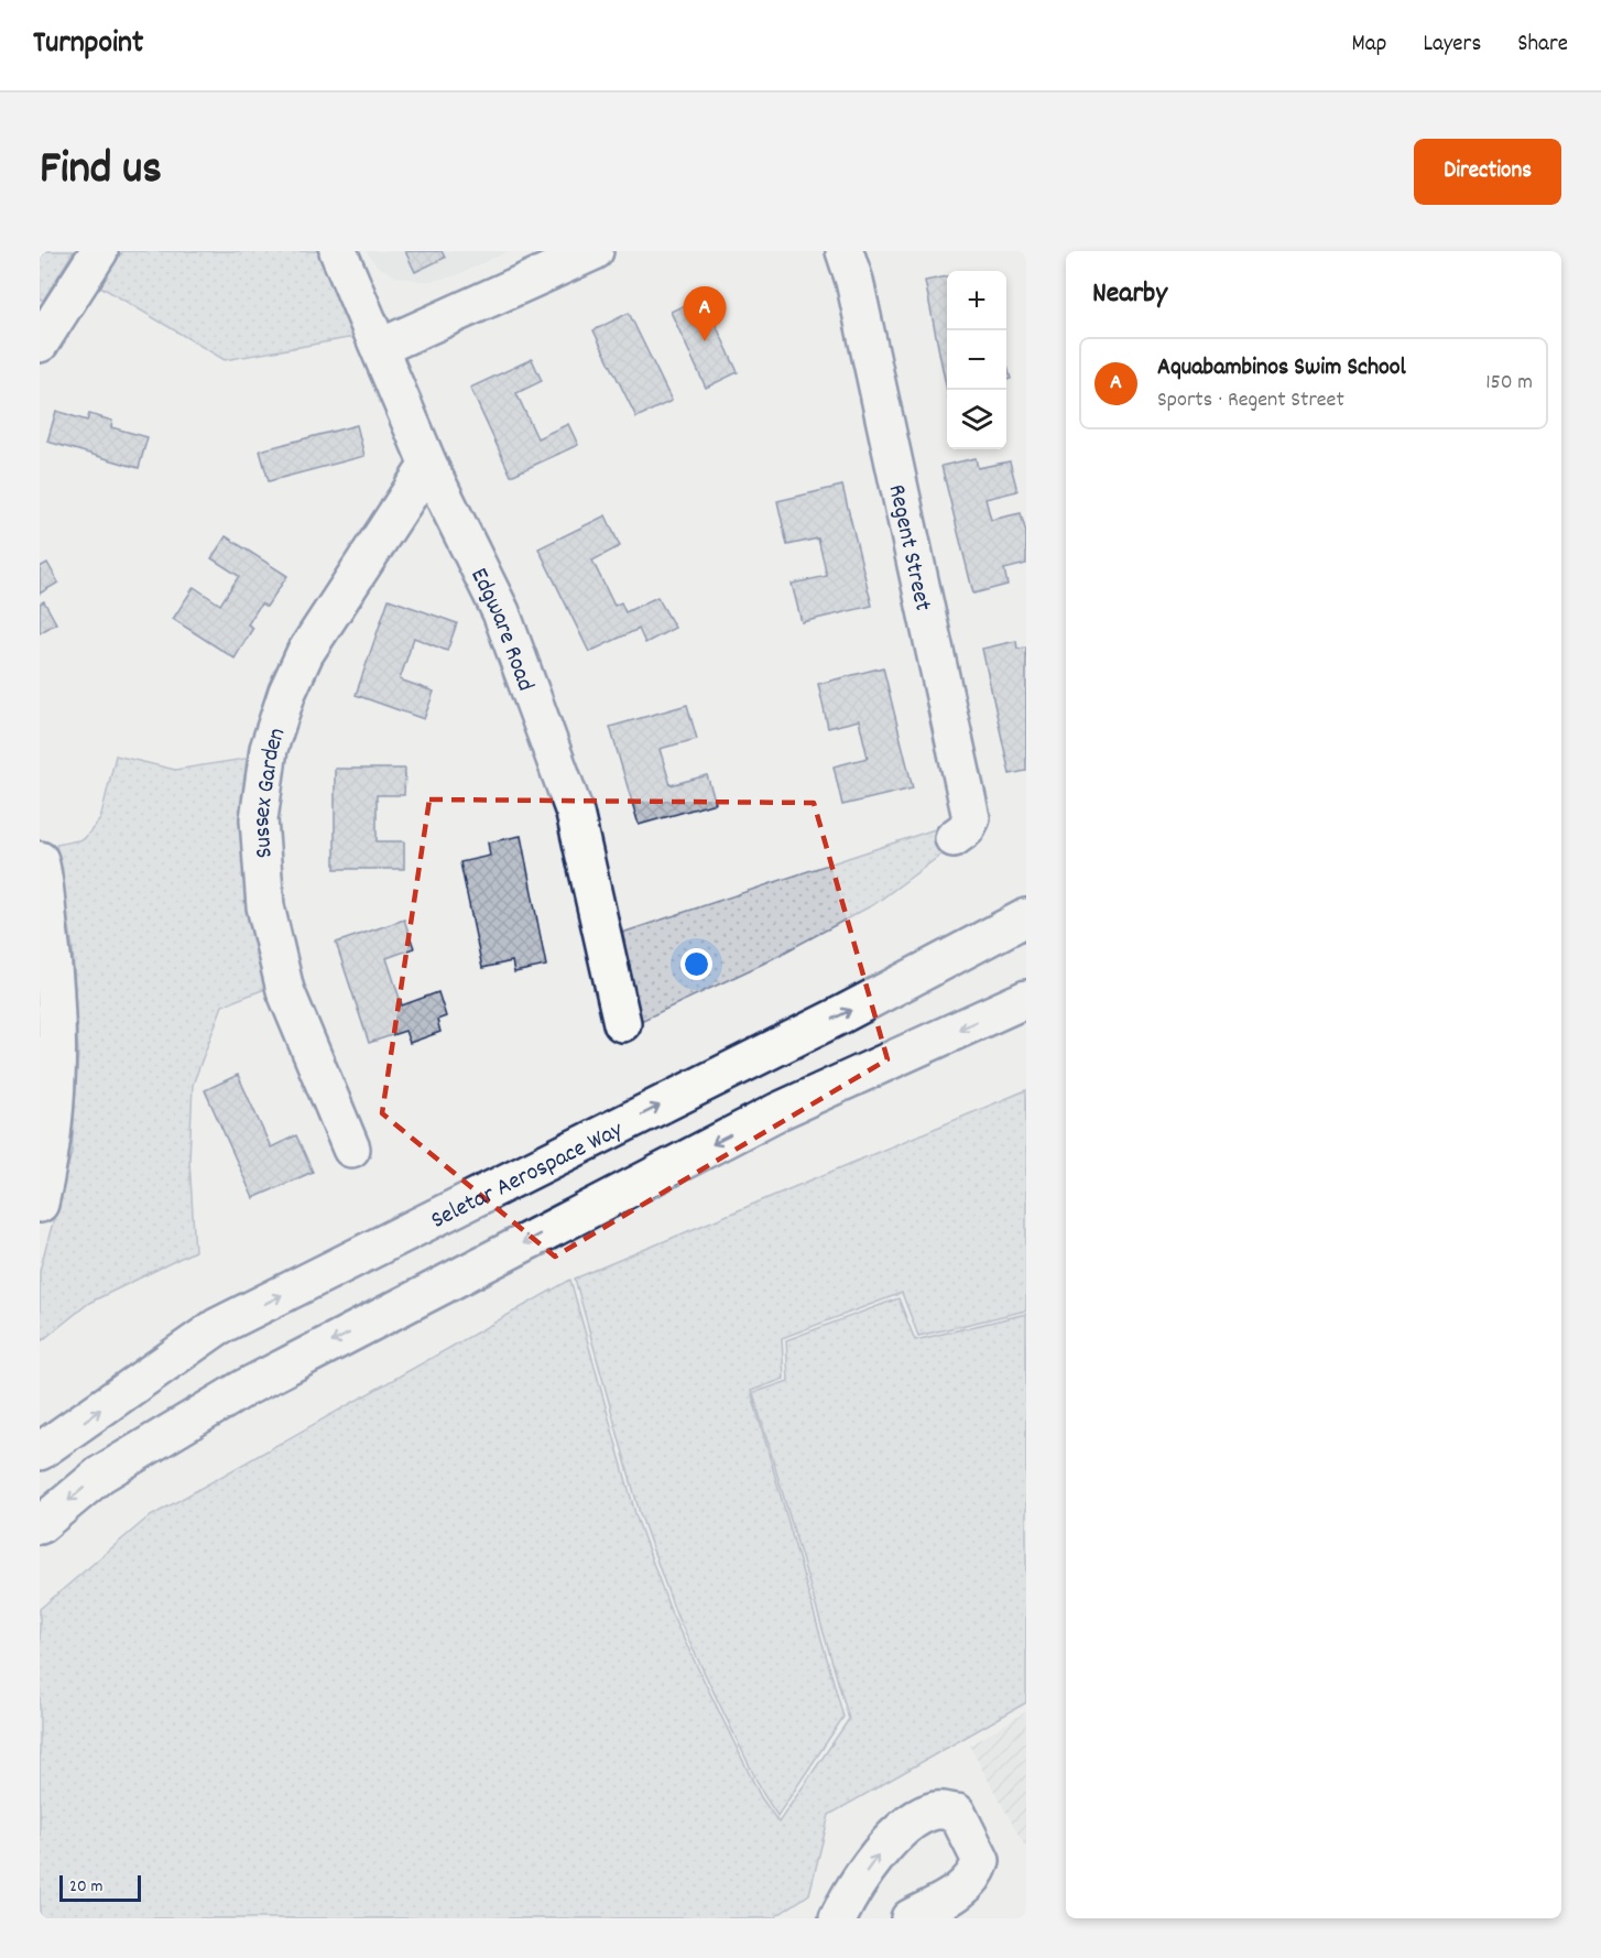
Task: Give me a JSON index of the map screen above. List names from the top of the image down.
{
  "streets": {
    "street": [
      "Regent Street",
      "Edgware Road",
      "Sussex Garden",
      "Seletar Aerospace Way"
    ]
  },
  "crossings": [
    ["Edgware Road", "Sussex Garden"]
  ],
  "scale_bar": "20 m",
  "page": {
    "header": "Turnpoint",
    "nav": ["Map", "Layers", "Share"],
    "title": "Find us",
    "buttons": "Directions",
    "heading": "Nearby",
    "map_buttons": ["+", "−"],
    "pins": "A",
    "list": [
      {
        "mark": "A",
        "name": "Aquabambinos Swim School",
        "note": "Sports · Regent Street",
        "value": "150 m"
      }
    ],
    "scale": "20 m"
  }
}
